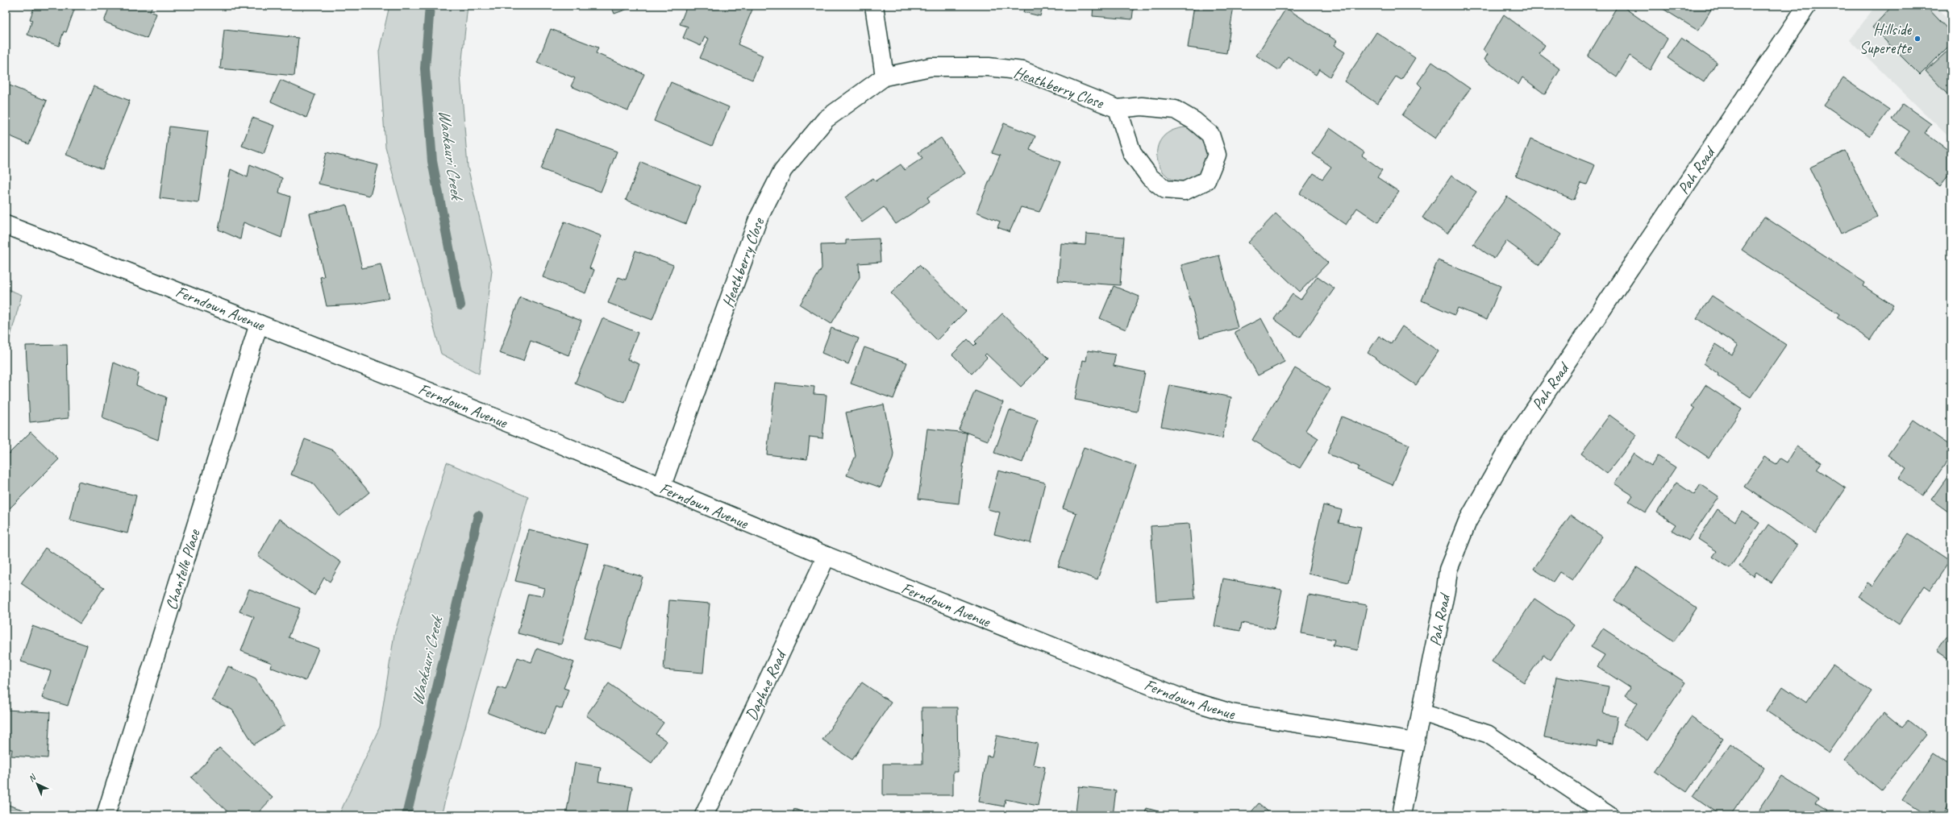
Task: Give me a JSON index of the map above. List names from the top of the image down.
{
  "streets": {
    "main road": [
      "Heathberry Close",
      "Pah Road",
      "Ferndown Avenue",
      "Chantelle Place",
      "Daphne Road"
    ]
  },
  "crossings": [
    ["Heathberry Close", "Ferndown Avenue"],
    ["Pah Road", "Ferndown Avenue"],
    ["Ferndown Avenue", "Chantelle Place"],
    ["Ferndown Avenue", "Daphne Road"]
  ],
  "water": ["Waokauri Creek"],
  "places": ["Hillside Superette"],
  "north": "top left"
}
